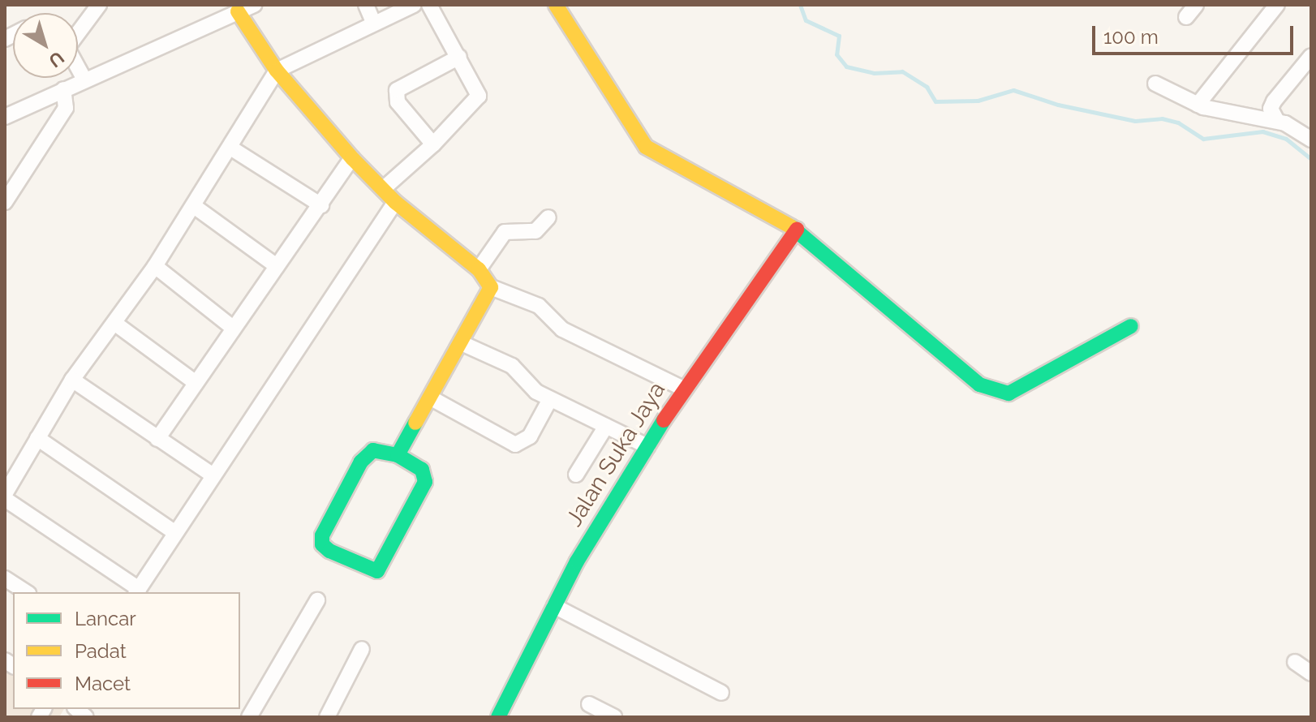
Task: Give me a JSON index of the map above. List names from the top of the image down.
{
  "streets": {
    "street": ["Jalan Suka Jaya"]
  },
  "legend": ["Lancar", "Padat", "Macet"],
  "scale_bar": "100 m",
  "north": "bottom right"
}
